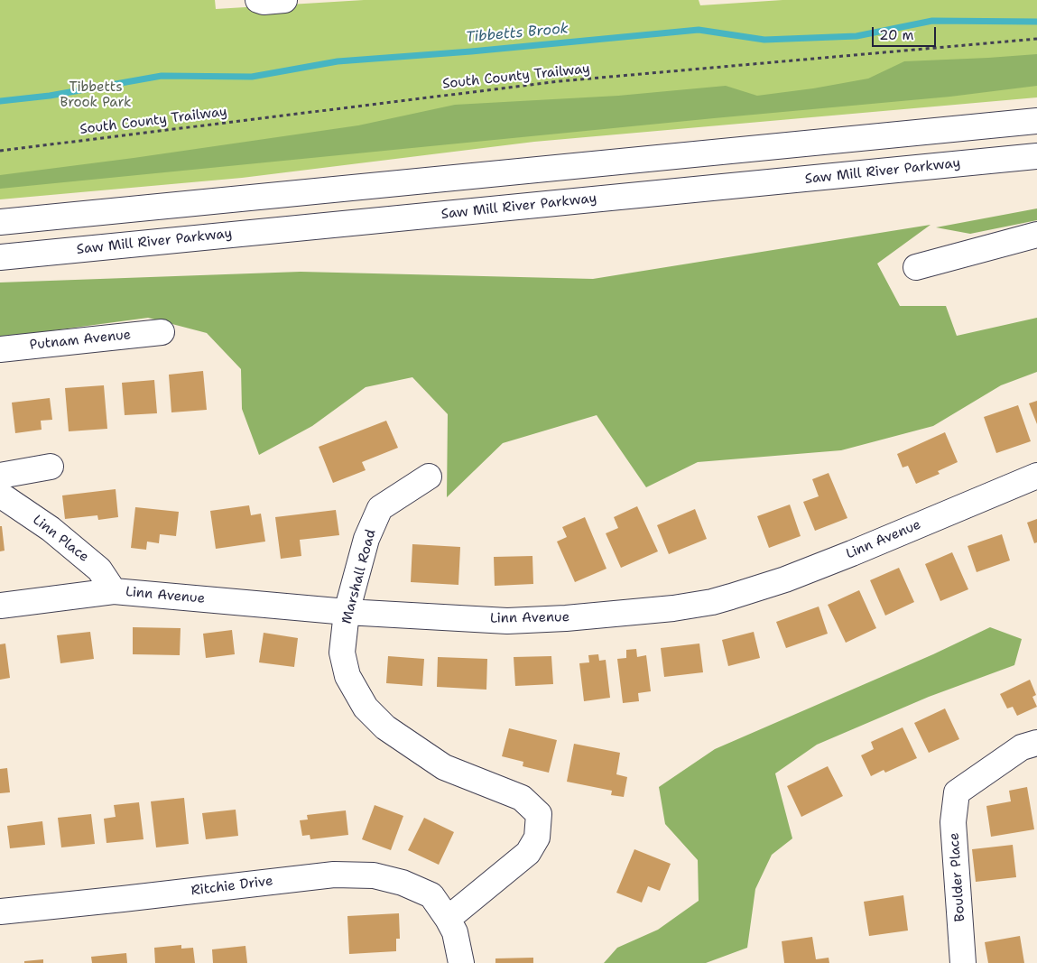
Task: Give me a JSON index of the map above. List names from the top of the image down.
{
  "streets": {
    "main road": [
      "Saw Mill River Parkway",
      "Putnam Avenue",
      "Linn Place",
      "Linn Avenue",
      "Marshall Road",
      "Boulder Place",
      "Ritchie Drive"
    ],
    "path": ["South County Trailway"]
  },
  "crossings": [
    ["Linn Place", "Linn Avenue"],
    ["Linn Avenue", "Marshall Road"],
    ["Marshall Road", "Ritchie Drive"]
  ],
  "water": ["Tibbetts Brook"],
  "parks": ["Tibbetts Brook Park"],
  "scale_bar": "20 m"
}
